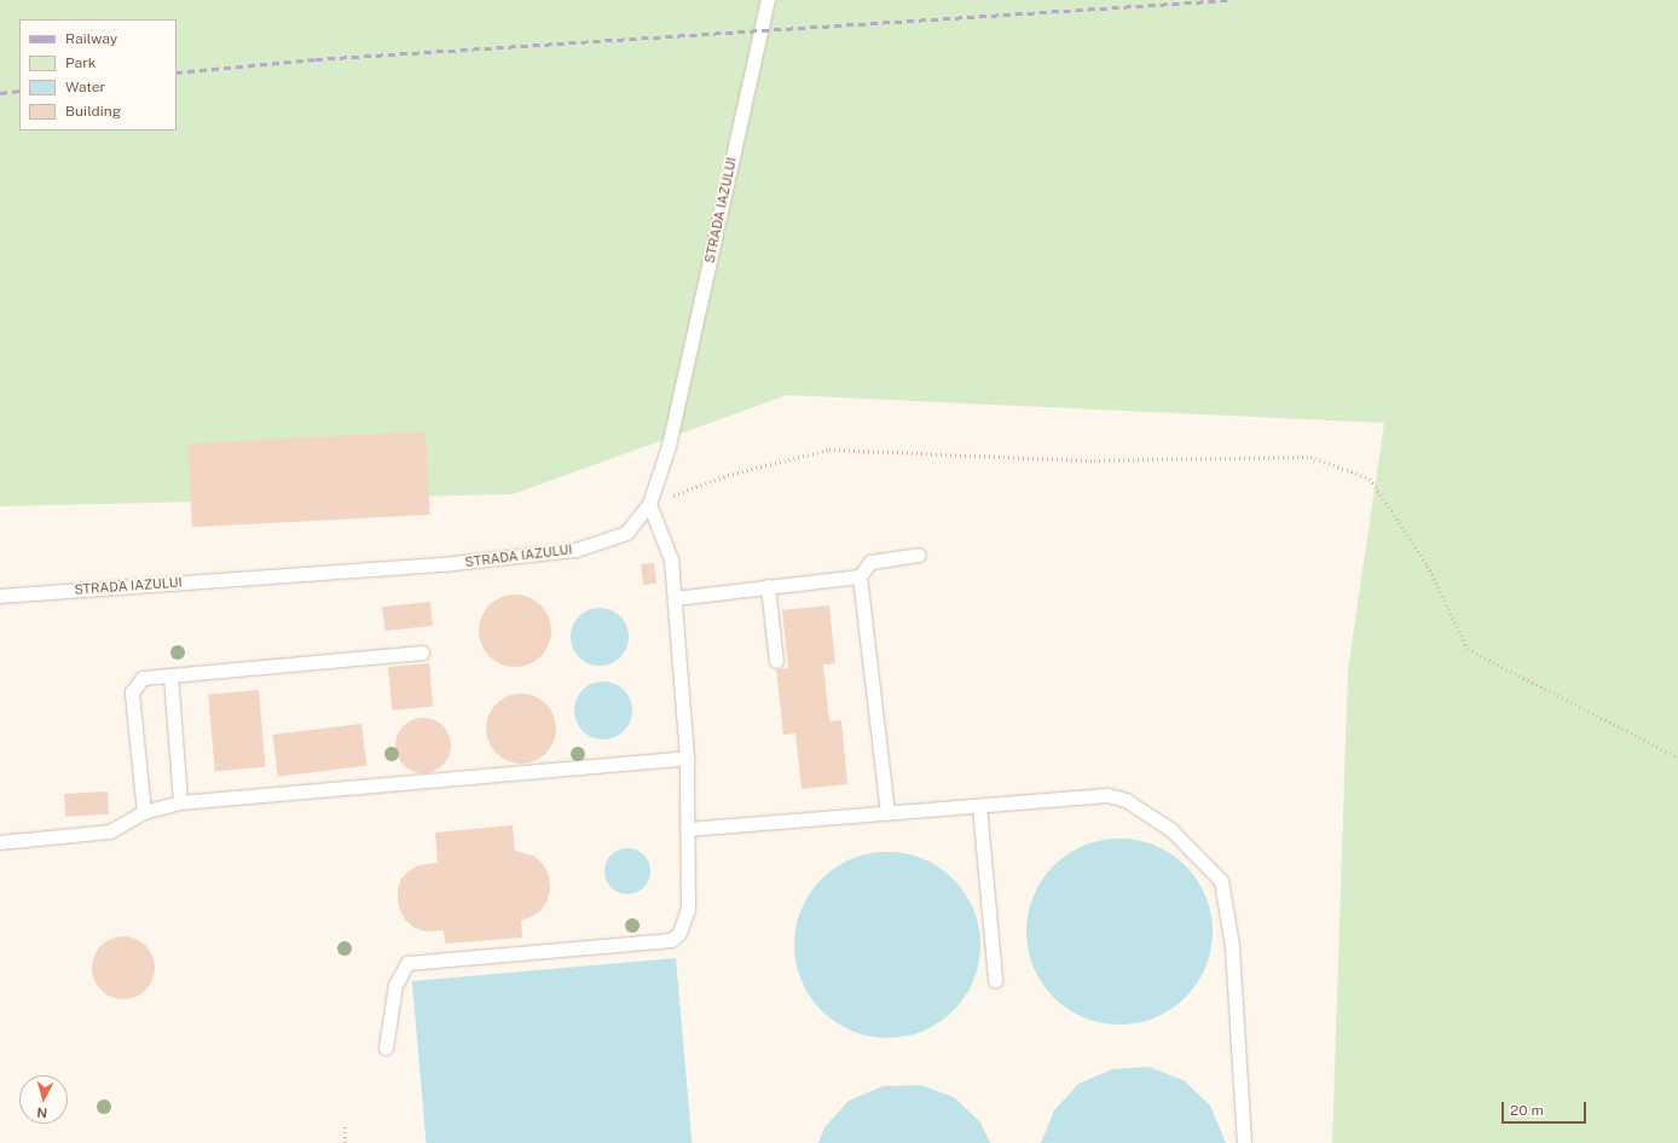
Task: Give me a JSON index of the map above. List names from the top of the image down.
{
  "streets": {
    "lane": ["STRADA IAZULUI"]
  },
  "legend": [
    "Railway",
    "Park",
    "Water",
    "Building"
  ],
  "scale_bar": "20 m",
  "north": "bottom"
}
